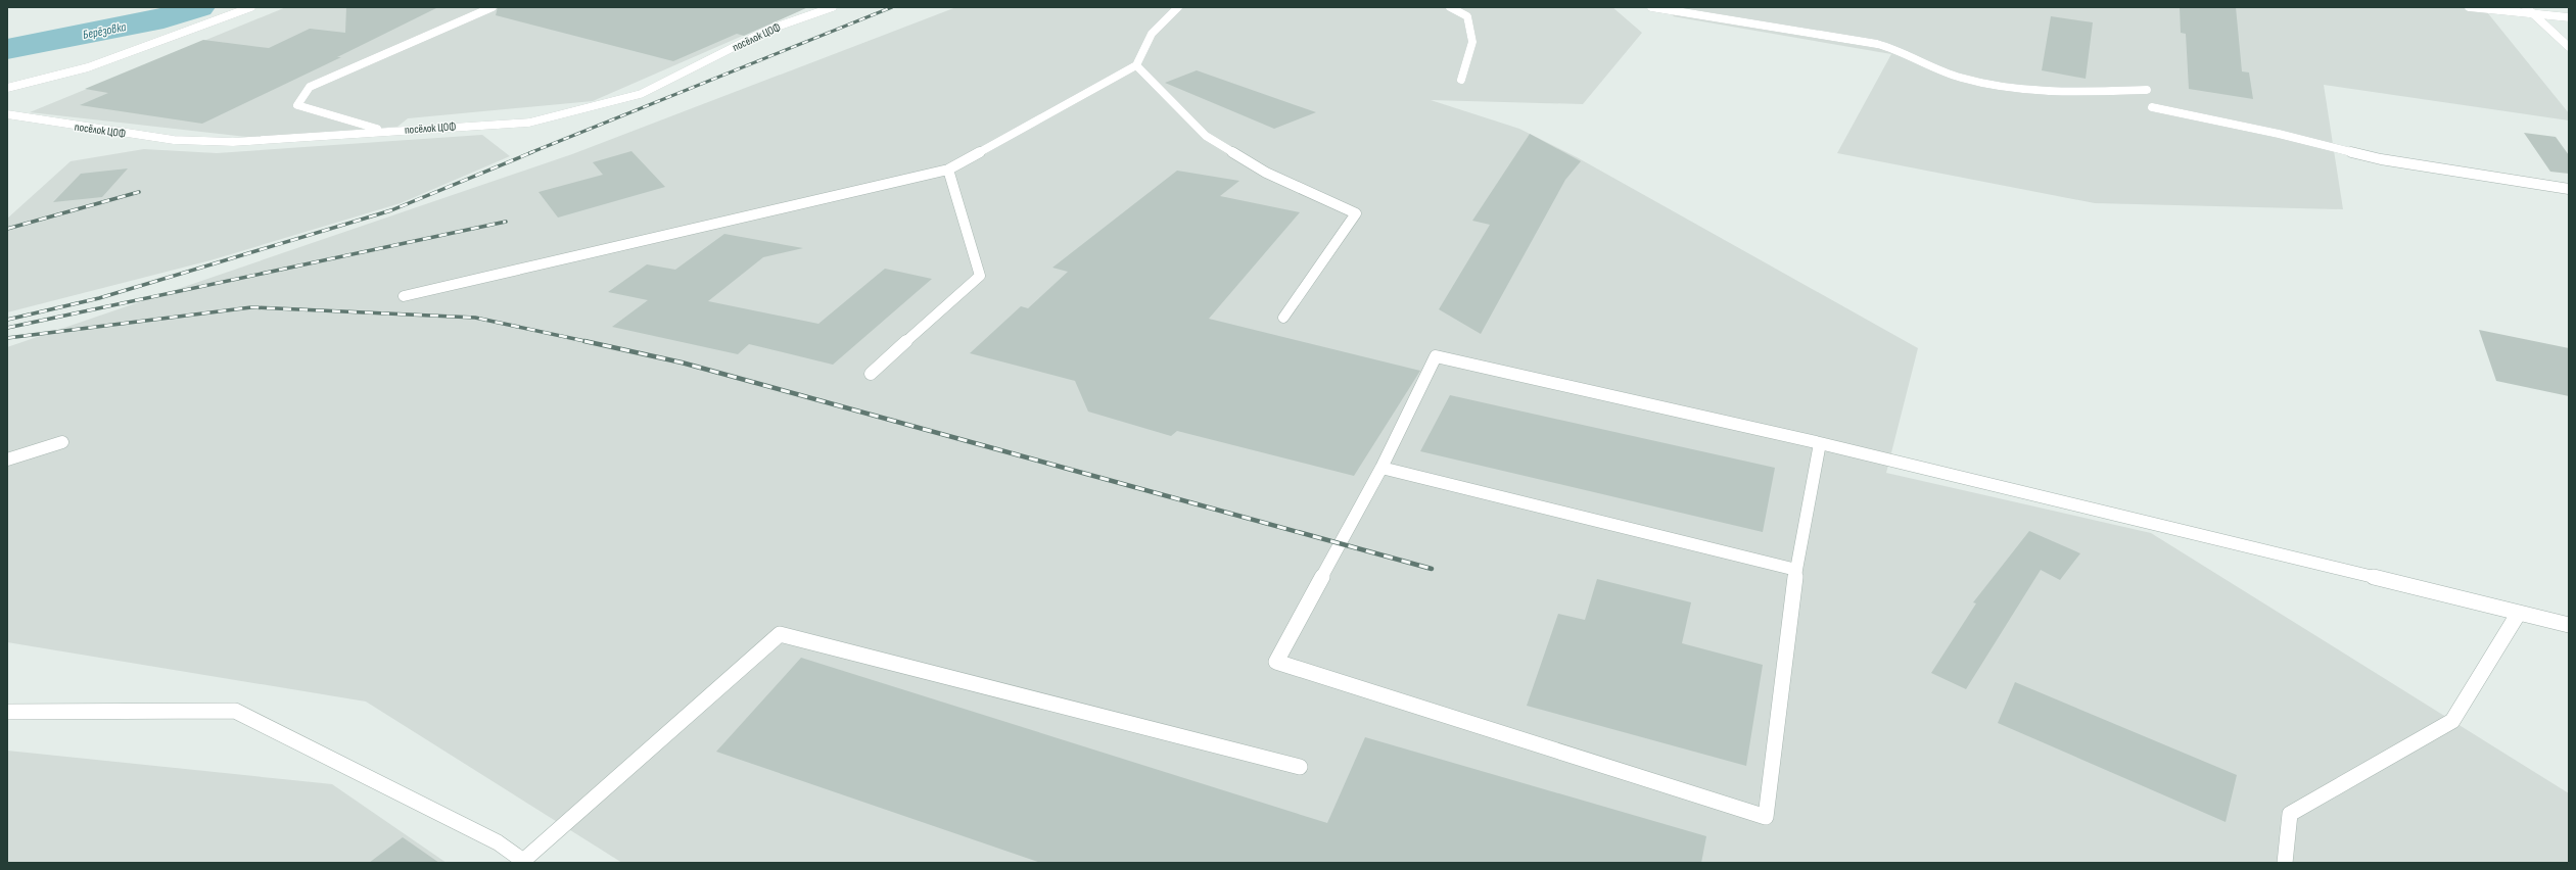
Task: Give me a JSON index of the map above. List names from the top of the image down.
{
  "streets": {
    "street": ["посёлок ЦОФ"]
  },
  "water": ["Берёзовка"]
}
